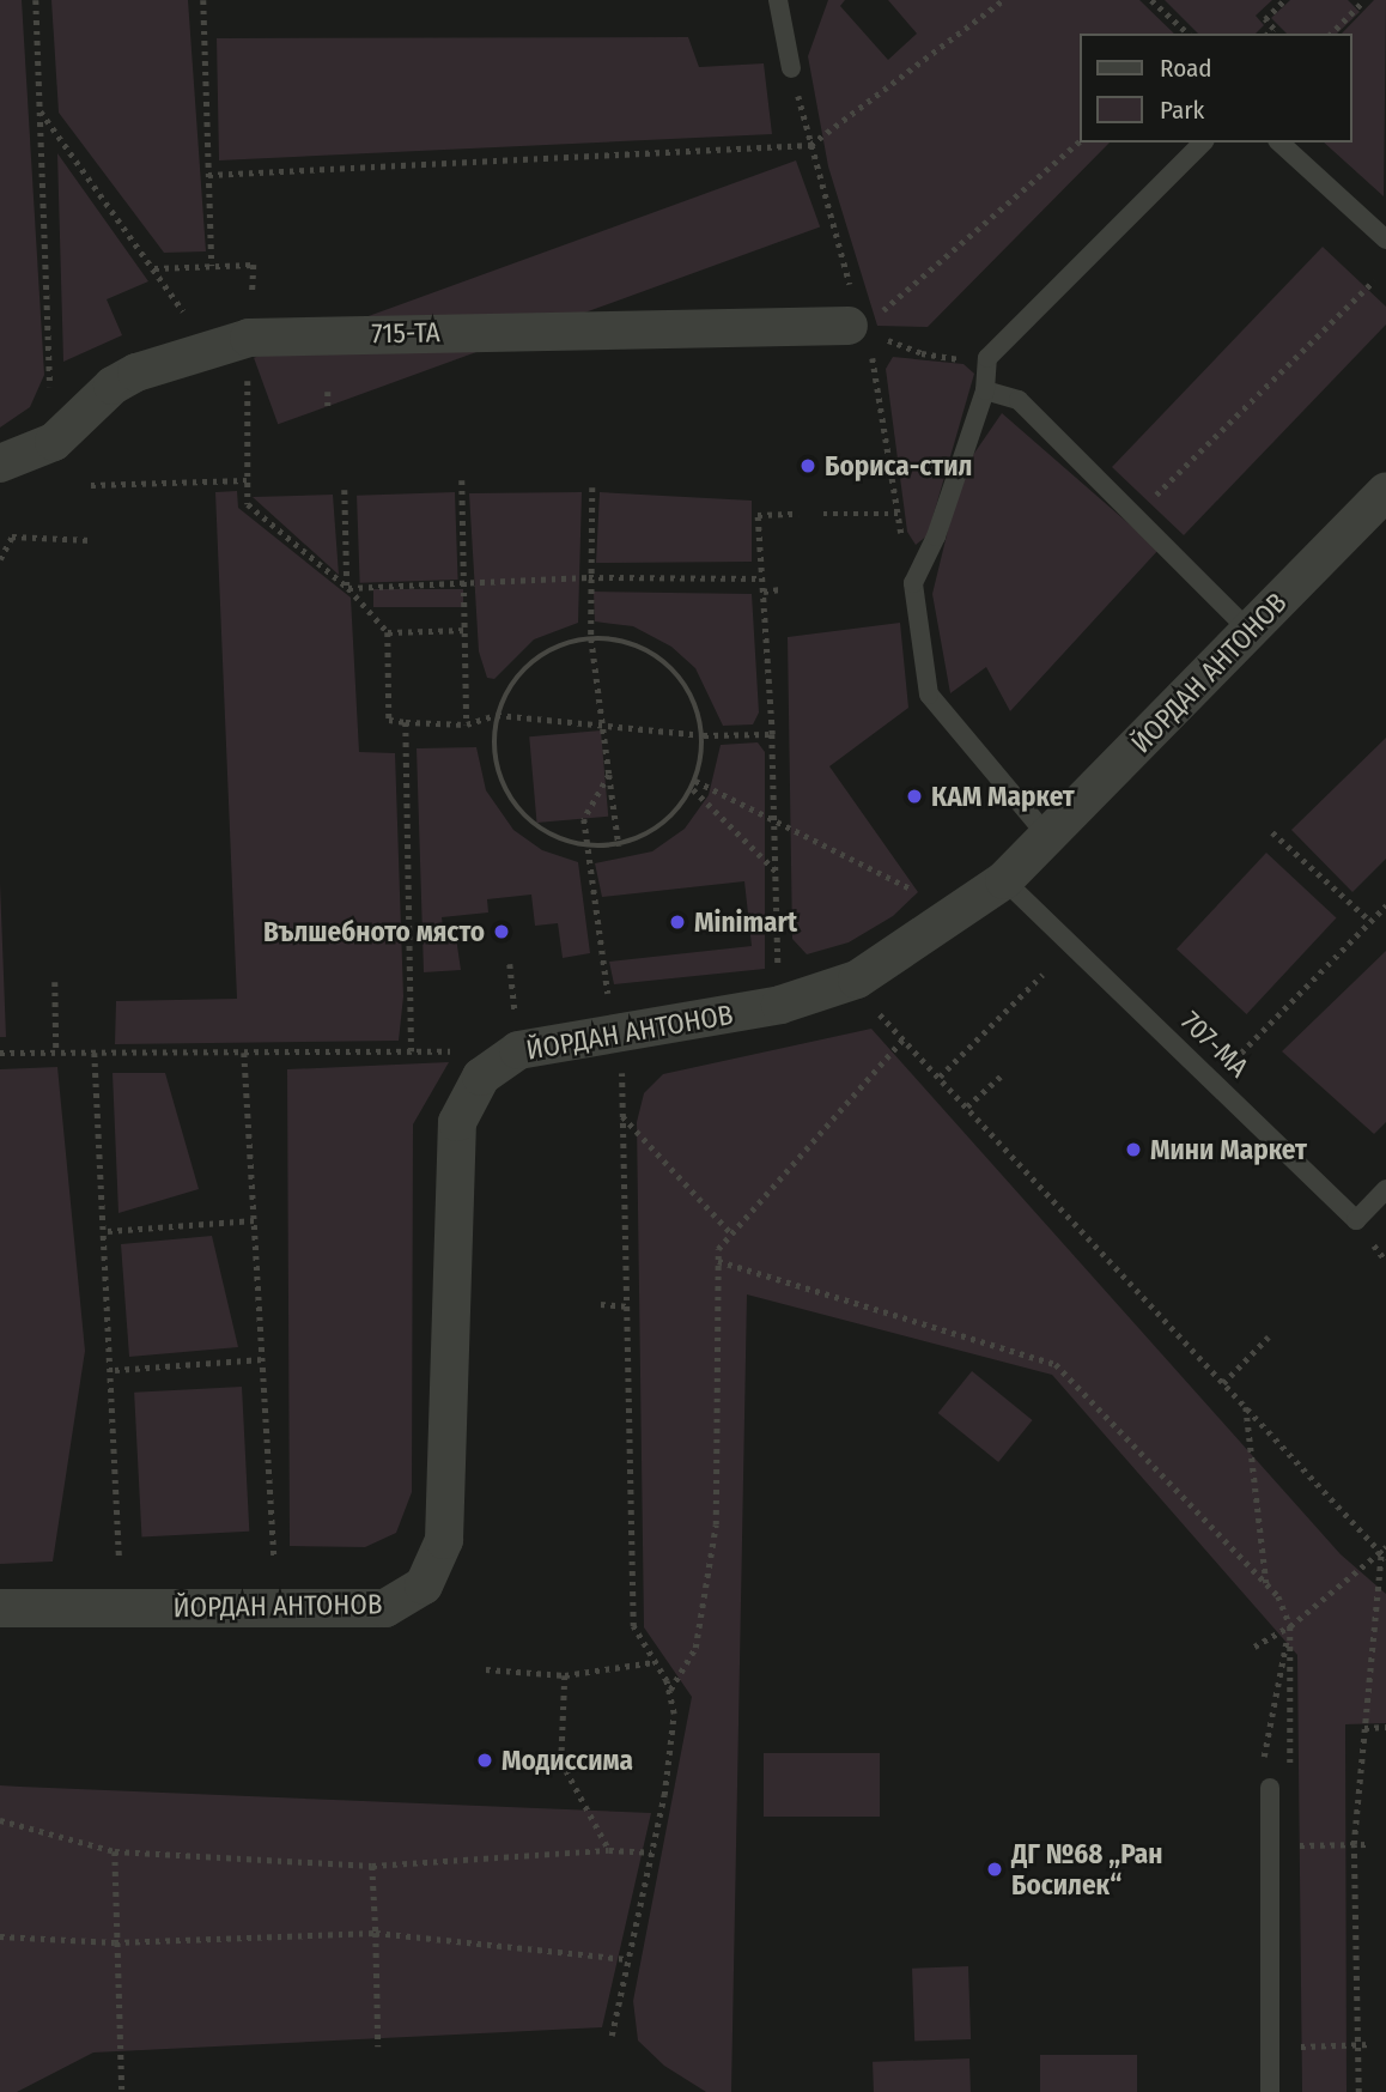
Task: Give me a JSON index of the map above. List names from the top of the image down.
{
  "streets": {
    "street": ["715-ТА", "ЙОРДАН АНТОНОВ"],
    "lane": ["707-МА"]
  },
  "crossings": [
    ["ЙОРДАН АНТОНОВ", "707-МА"]
  ],
  "places": [
    "Бориса-стил",
    "КАМ Маркет",
    "Minimart",
    "Вълшебното място",
    "Мини Маркет",
    "Модиссима",
    "ДГ №68 „Ран Босилек“"
  ],
  "legend": ["Road", "Park"]
}
